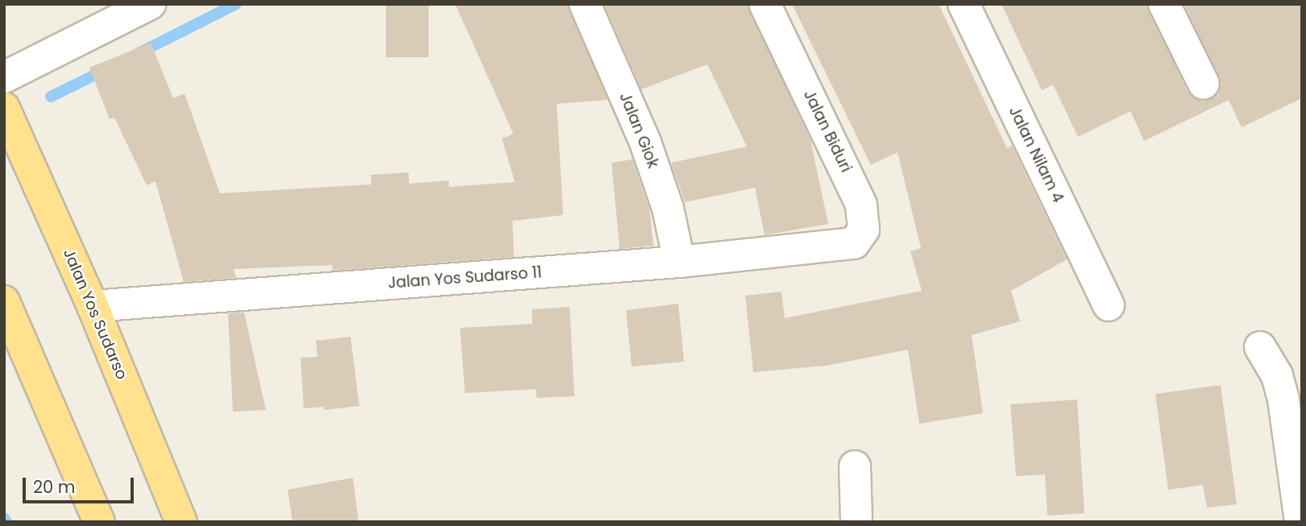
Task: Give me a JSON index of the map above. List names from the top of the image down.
{
  "streets": {
    "main road": ["Jalan Yos Sudarso"],
    "street": [
      "Jalan Giok",
      "Jalan Biduri",
      "Jalan Nilam 4",
      "Jalan Yos Sudarso 11"
    ]
  },
  "crossings": [
    ["Jalan Giok", "Jalan Yos Sudarso 11"],
    ["Jalan Biduri", "Jalan Yos Sudarso 11"],
    ["Jalan Yos Sudarso 11", "Jalan Yos Sudarso"]
  ],
  "scale_bar": "20 m"
}
